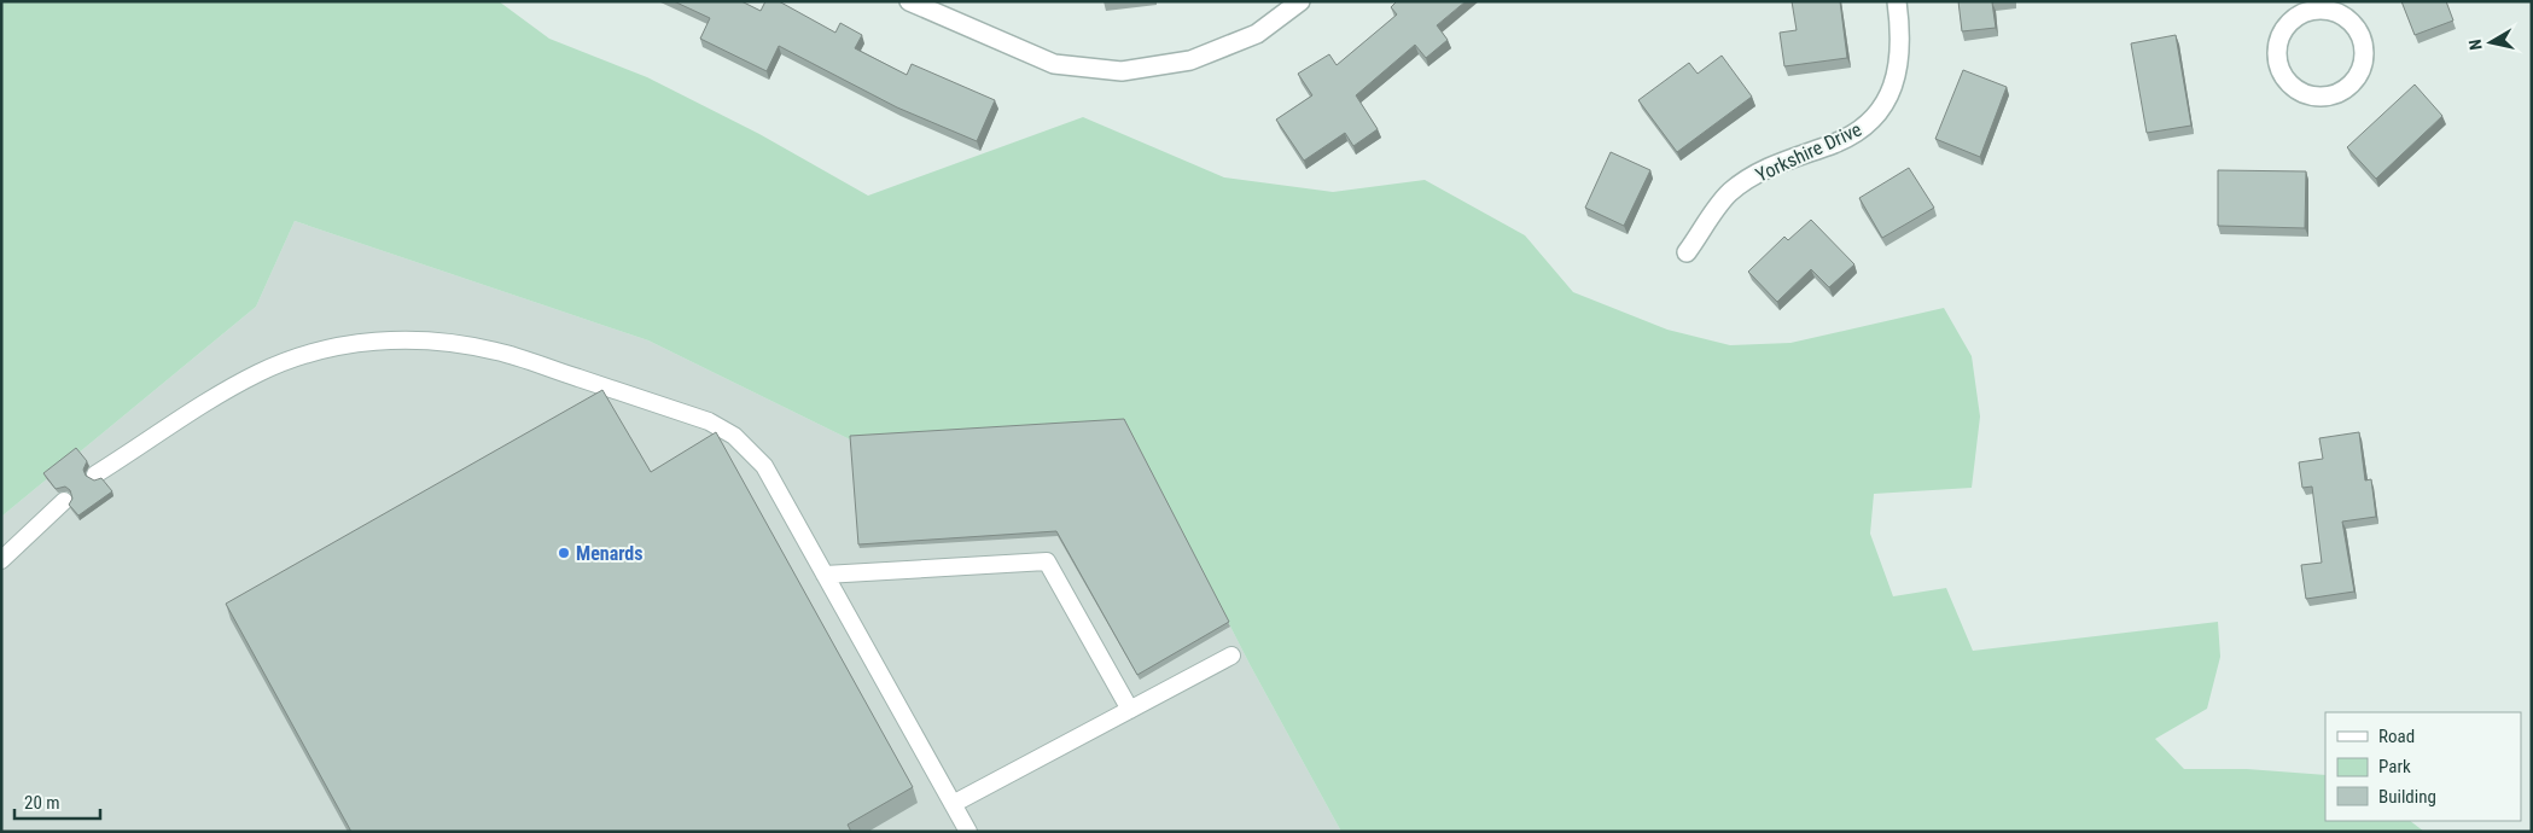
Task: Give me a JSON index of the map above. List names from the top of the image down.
{
  "streets": {
    "street": ["Yorkshire Drive"]
  },
  "places": ["Menards"],
  "legend": ["Road", "Park", "Building"],
  "scale_bar": "20 m",
  "north": "left"
}
